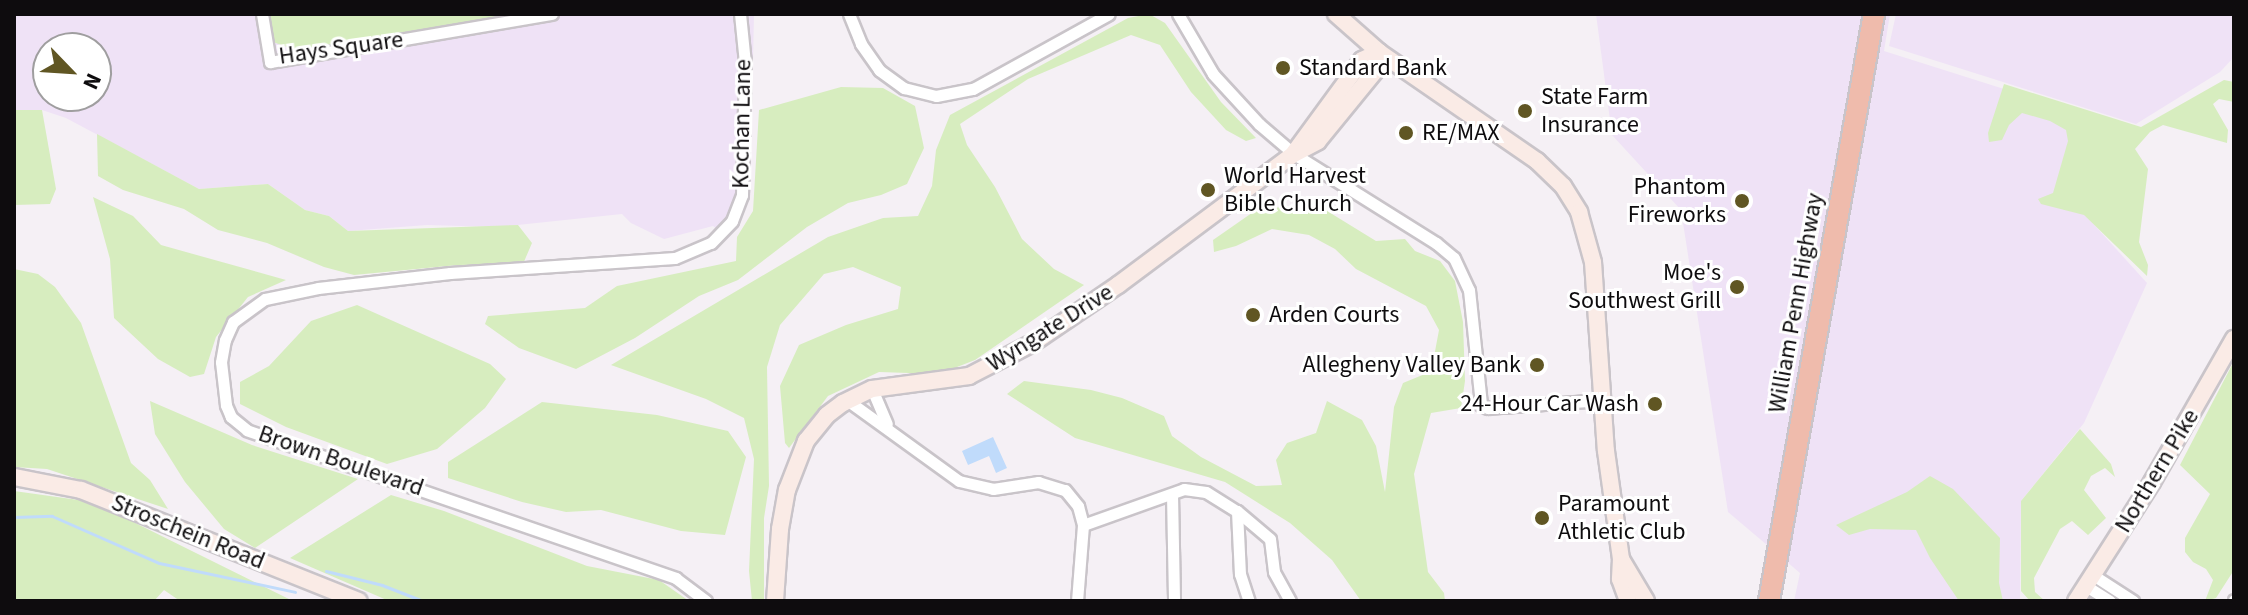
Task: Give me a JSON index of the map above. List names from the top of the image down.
{
  "streets": {
    "highway": ["William Penn Highway"],
    "street": [
      "Hays Square",
      "Kochan Lane",
      "Wyngate Drive",
      "Brown Boulevard",
      "Northern Pike",
      "Stroschein Road"
    ]
  },
  "crossings": [
    ["Kochan Lane", "Brown Boulevard"]
  ],
  "places": [
    "Standard Bank",
    "State Farm Insurance",
    "RE/MAX",
    "World Harvest Bible Church",
    "Phantom Fireworks",
    "Moe's Southwest Grill",
    "Arden Courts",
    "Allegheny Valley Bank",
    "24-Hour Car Wash",
    "Paramount Athletic Club"
  ],
  "north": "bottom right"
}
